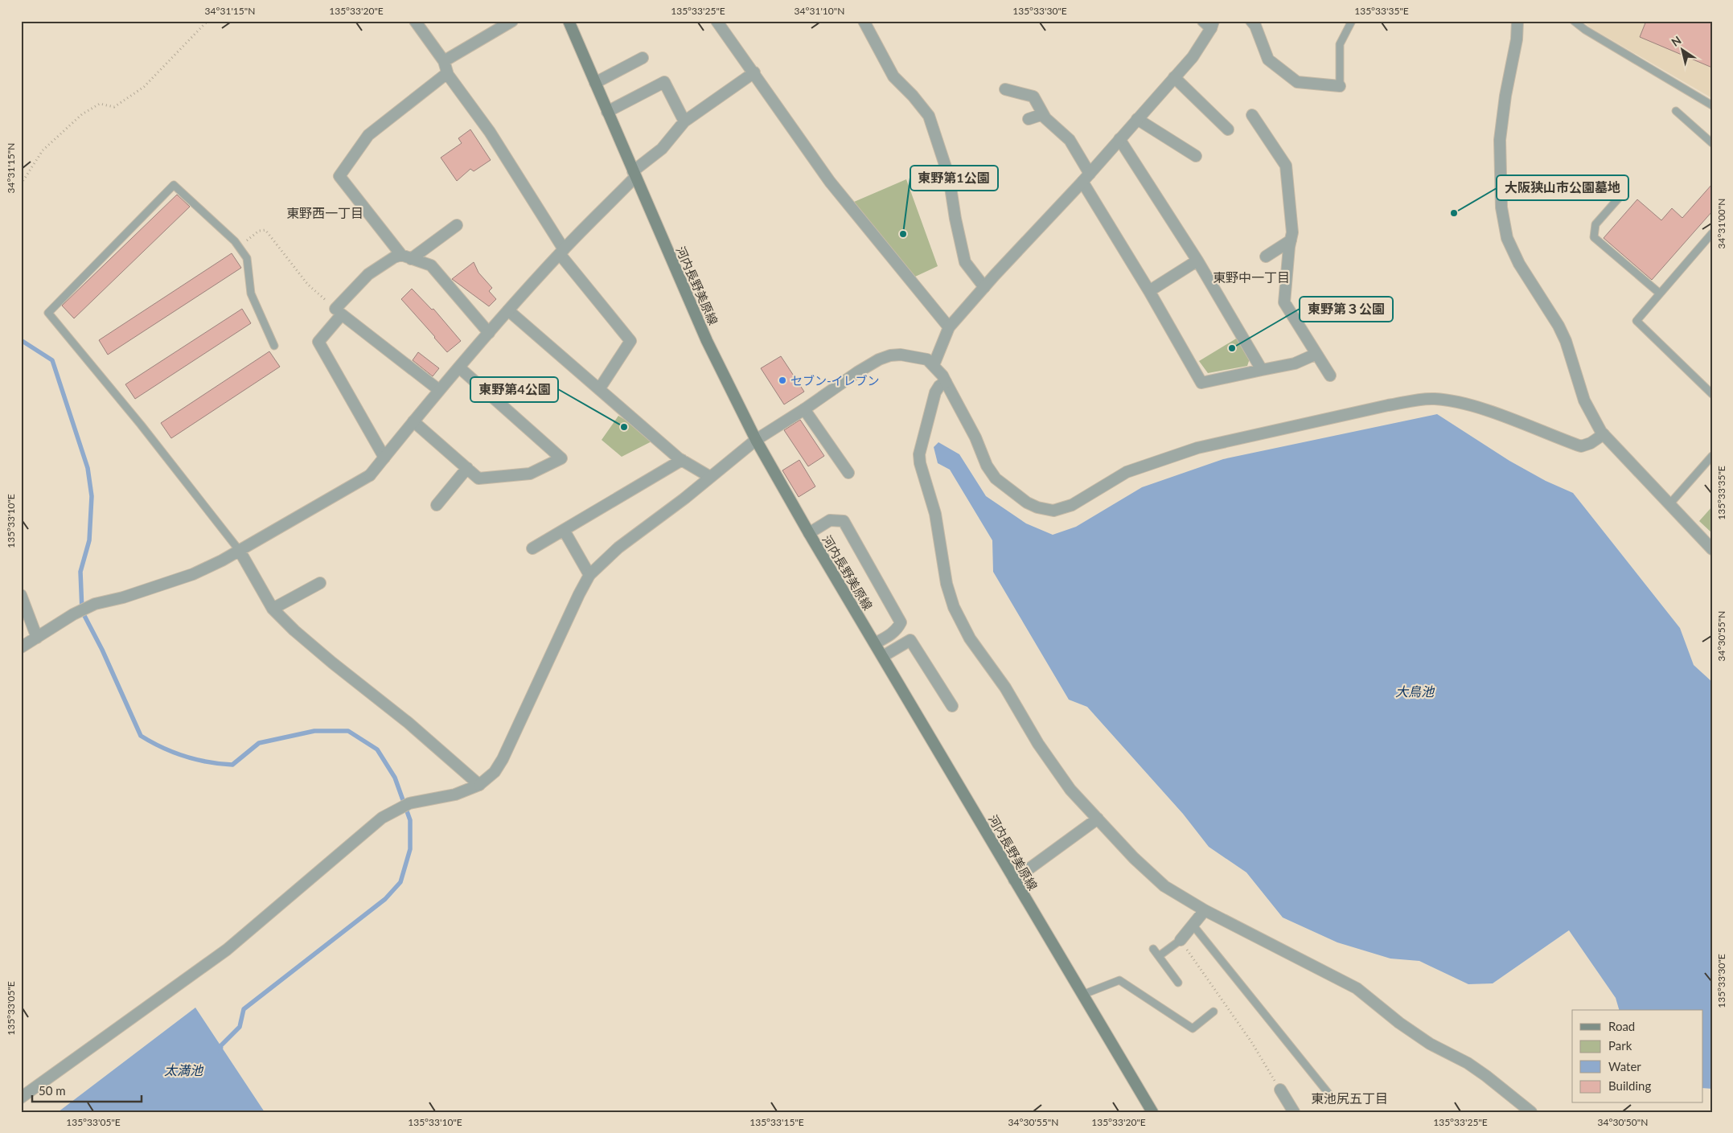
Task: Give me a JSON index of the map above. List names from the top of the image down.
{
  "streets": {
    "main road": ["河内長野美原線"]
  },
  "districts": ["東野西一丁目", "東野中一丁目", "東池尻五丁目"],
  "water": ["大鳥池", "太満池"],
  "places": [
    "大阪狭山市公園墓地",
    "東野第1公園",
    "東野第３公園",
    "セブン-イレブン",
    "東野第4公園"
  ],
  "legend": [
    "Road",
    "Park",
    "Water",
    "Building"
  ],
  "scale_bar": "50 m",
  "north": "top left",
  "coordinates": [
    "34°31'15\"N",
    "135°33'20\"E",
    "135°33'25\"E",
    "34°31'10\"N",
    "135°33'30\"E",
    "135°33'35\"E",
    "34°31'00\"N",
    "135°33'10\"E",
    "34°30'55\"N",
    "135°33'05\"E",
    "135°33'15\"E",
    "34°30'50\"N"
  ]
}
